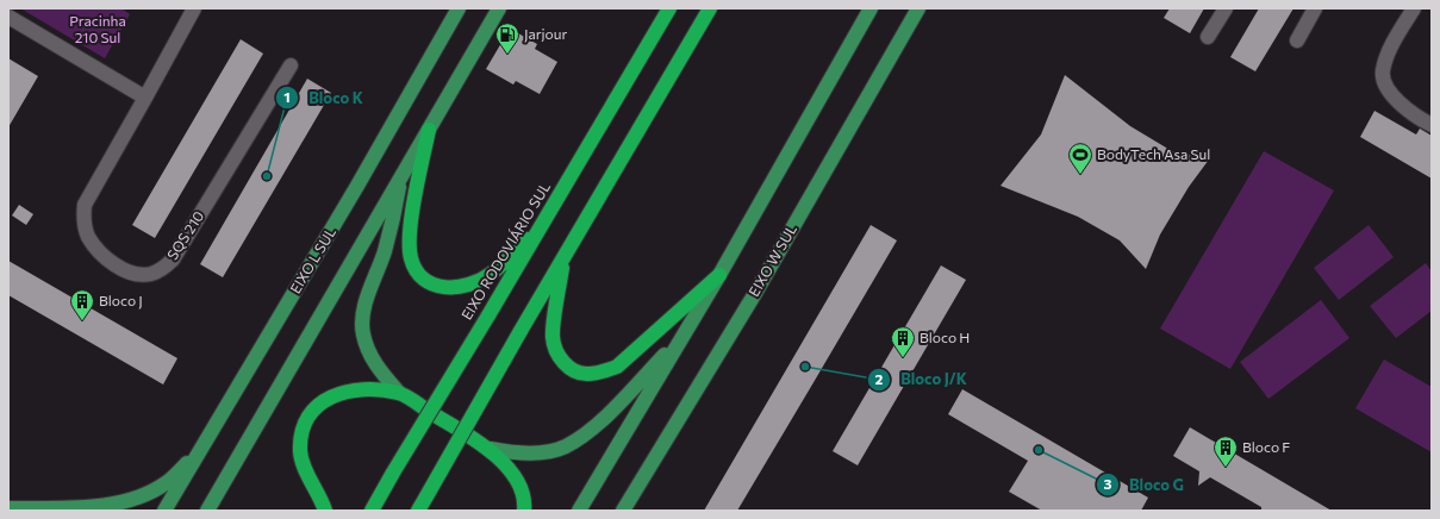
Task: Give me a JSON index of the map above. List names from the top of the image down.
{
  "streets": {
    "highway": ["EIXO RODOVIÁRIO SUL"],
    "main road": ["EIXO L SUL", "EIXO W SUL"],
    "street": ["SQS 210"]
  },
  "parks": ["Pracinha 210 Sul"],
  "places": {
    "fuel station": ["Jarjour"],
    "sports": ["BodyTech Asa Sul"],
    "other": ["Bloco K", "Bloco J/K", "Bloco G"],
    "building": ["Bloco J", "Bloco H", "Bloco F"]
  }
}
